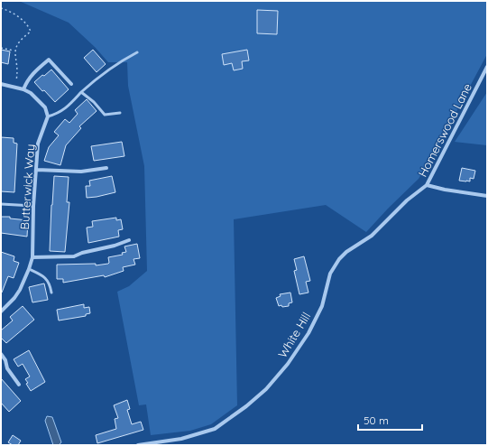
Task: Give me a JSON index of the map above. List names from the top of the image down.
{
  "streets": {
    "street": ["Homerswood Lane", "Butterwick Way", "White Hill"]
  },
  "crossings": [
    ["Homerswood Lane", "White Hill"]
  ],
  "scale_bar": "50 m"
}
